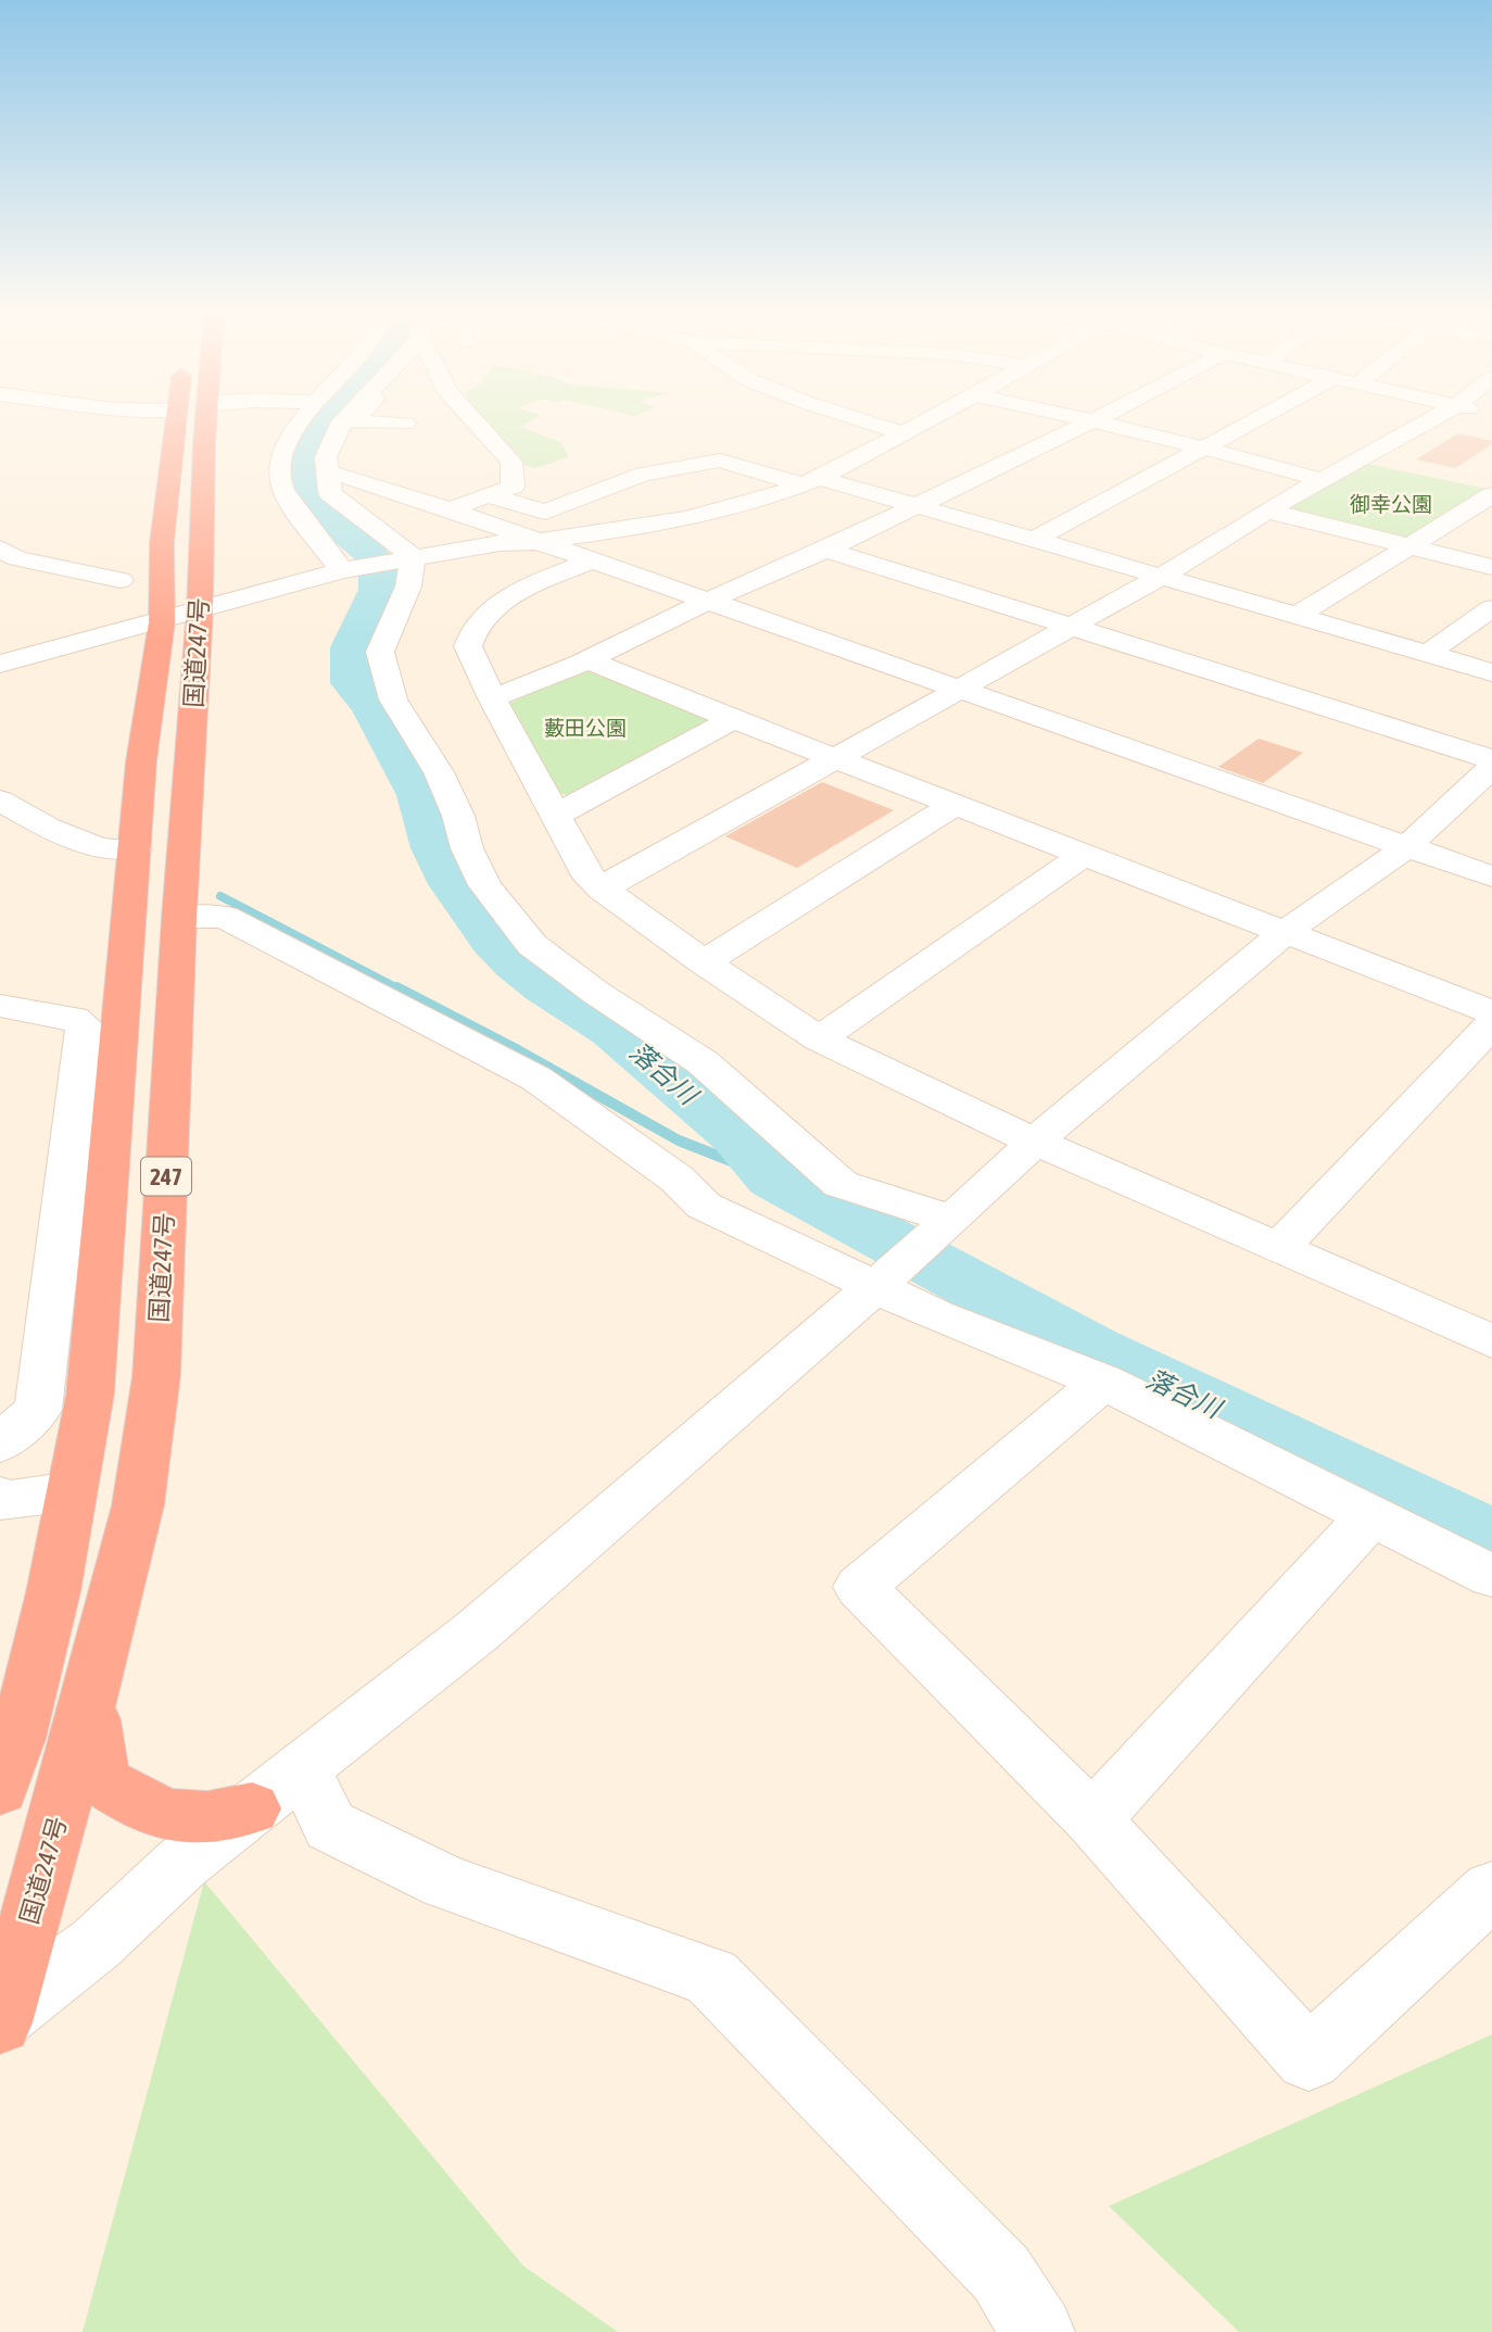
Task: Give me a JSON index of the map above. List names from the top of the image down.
{
  "streets": {
    "highway": ["国道247号", "247"]
  },
  "water": ["落合川"],
  "parks": ["御幸公園", "藪田公園"]
}
